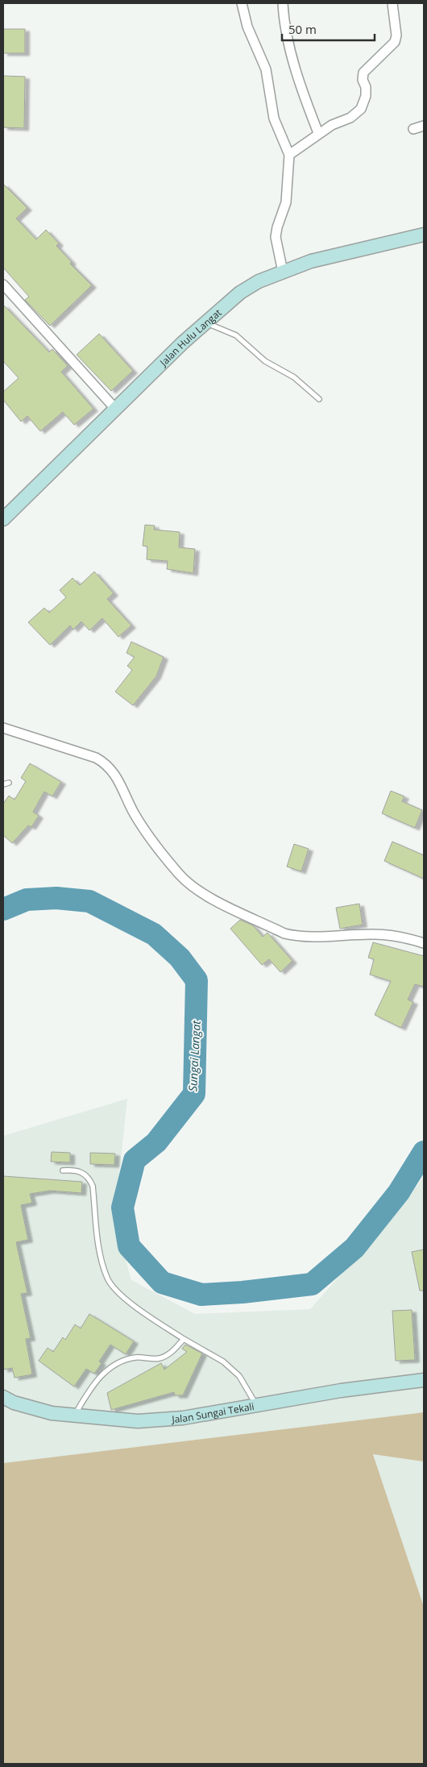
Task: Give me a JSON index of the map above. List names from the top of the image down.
{
  "streets": {
    "street": ["Jalan Hulu Langat", "Jalan Sungai Tekali"]
  },
  "water": ["Sungai Langat"],
  "scale_bar": "50 m"
}
